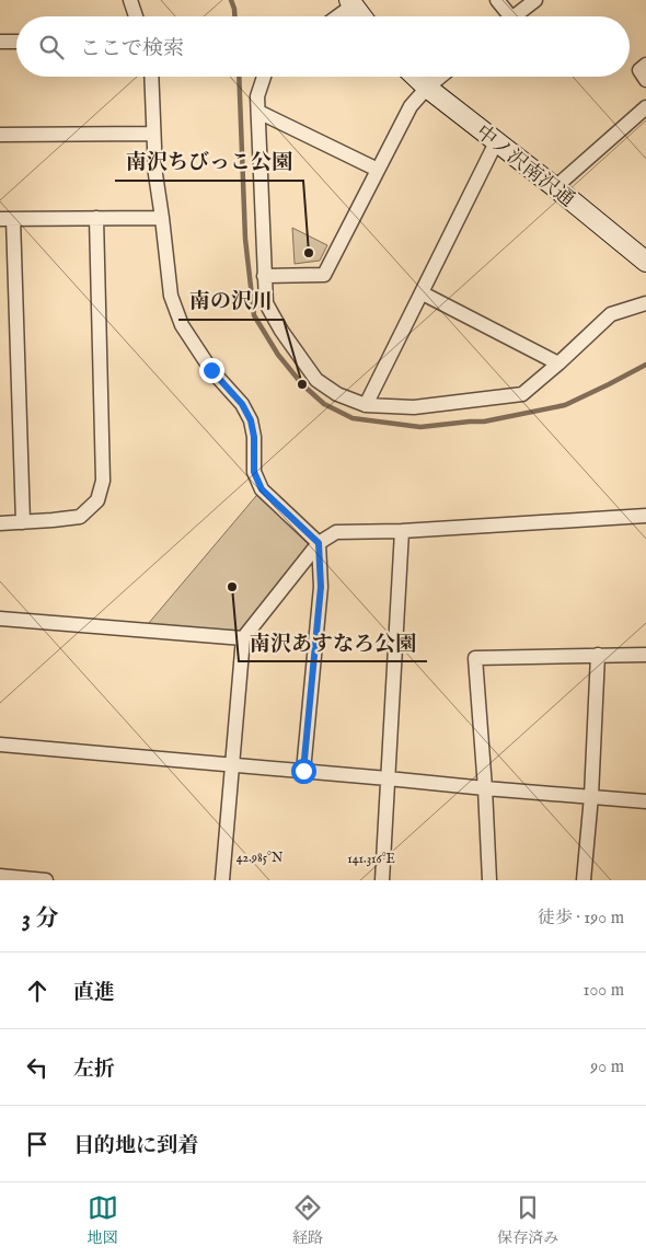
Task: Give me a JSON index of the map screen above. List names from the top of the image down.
{
  "streets": {
    "street": ["中ノ沢南沢通"]
  },
  "places": ["南沢ちびっこ公園", "南の沢川", "南沢あすなろ公園"],
  "page": {
    "search": "ここで検索",
    "heading": ["3 分", "徒歩 · 190 m"],
    "list": [
      ["直進", "100 m"],
      ["左折", "90 m"],
      "目的地に到着"
    ],
    "nav": ["地図", "経路", "保存済み"]
  },
  "coordinates": ["42.985°N", "141.316°E"]
}
